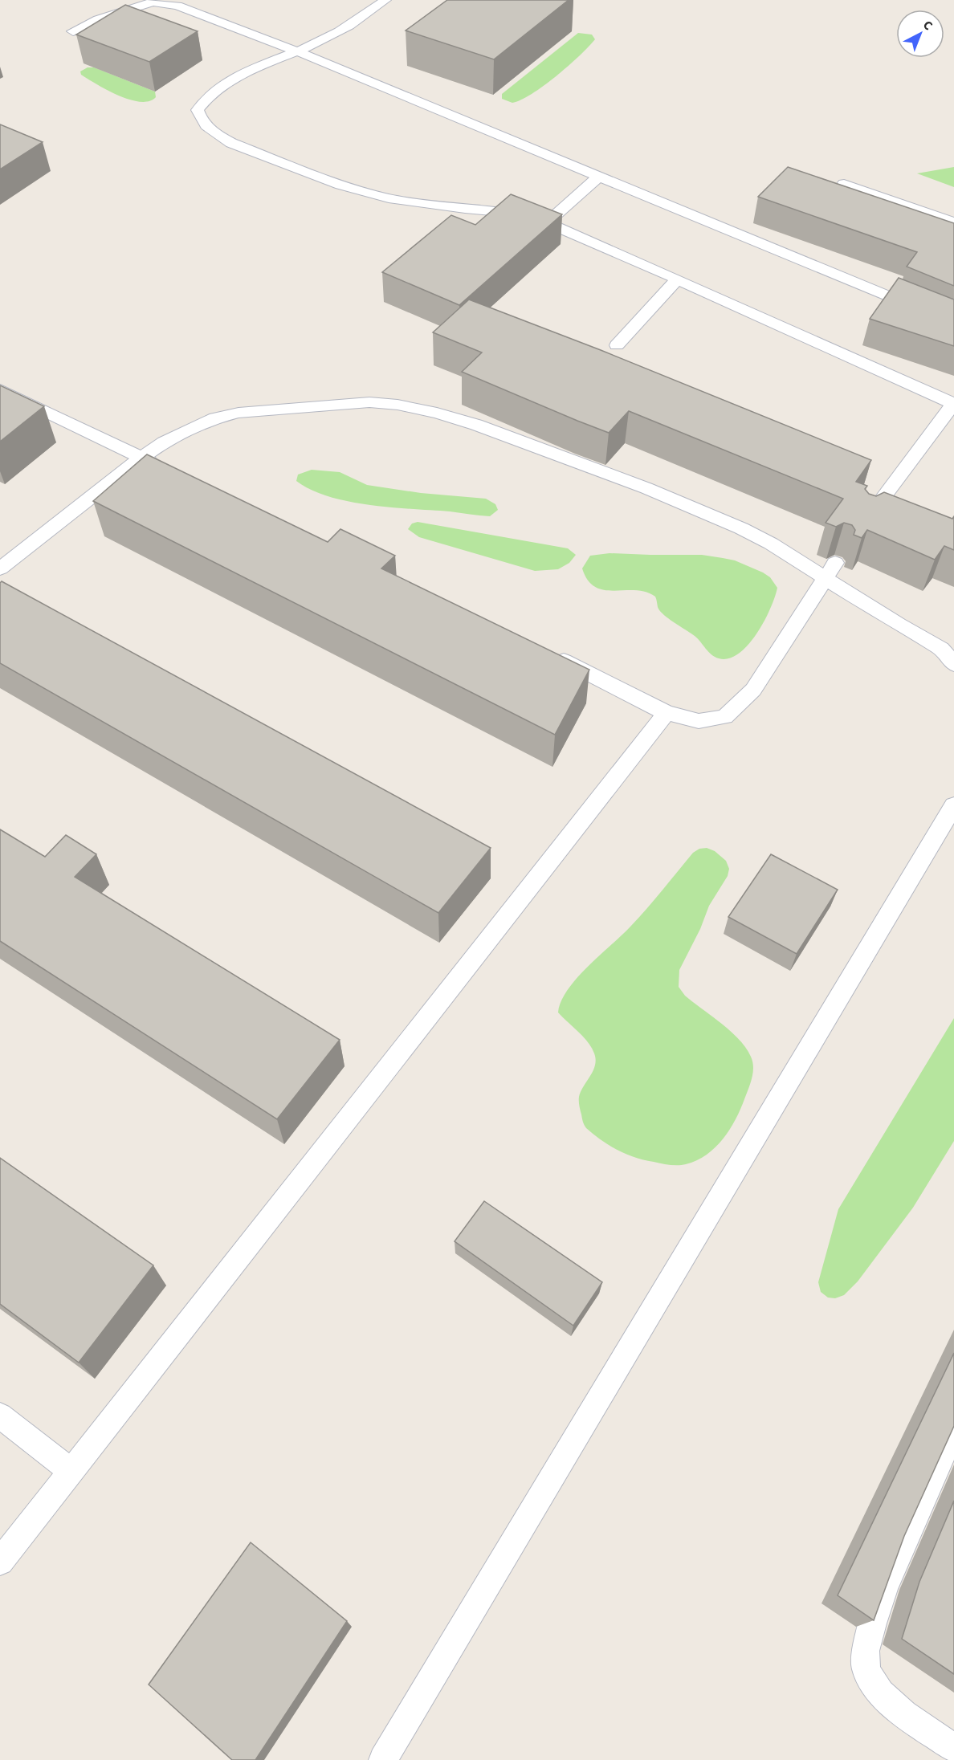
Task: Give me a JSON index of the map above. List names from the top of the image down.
{
  "north": "top right"
}
